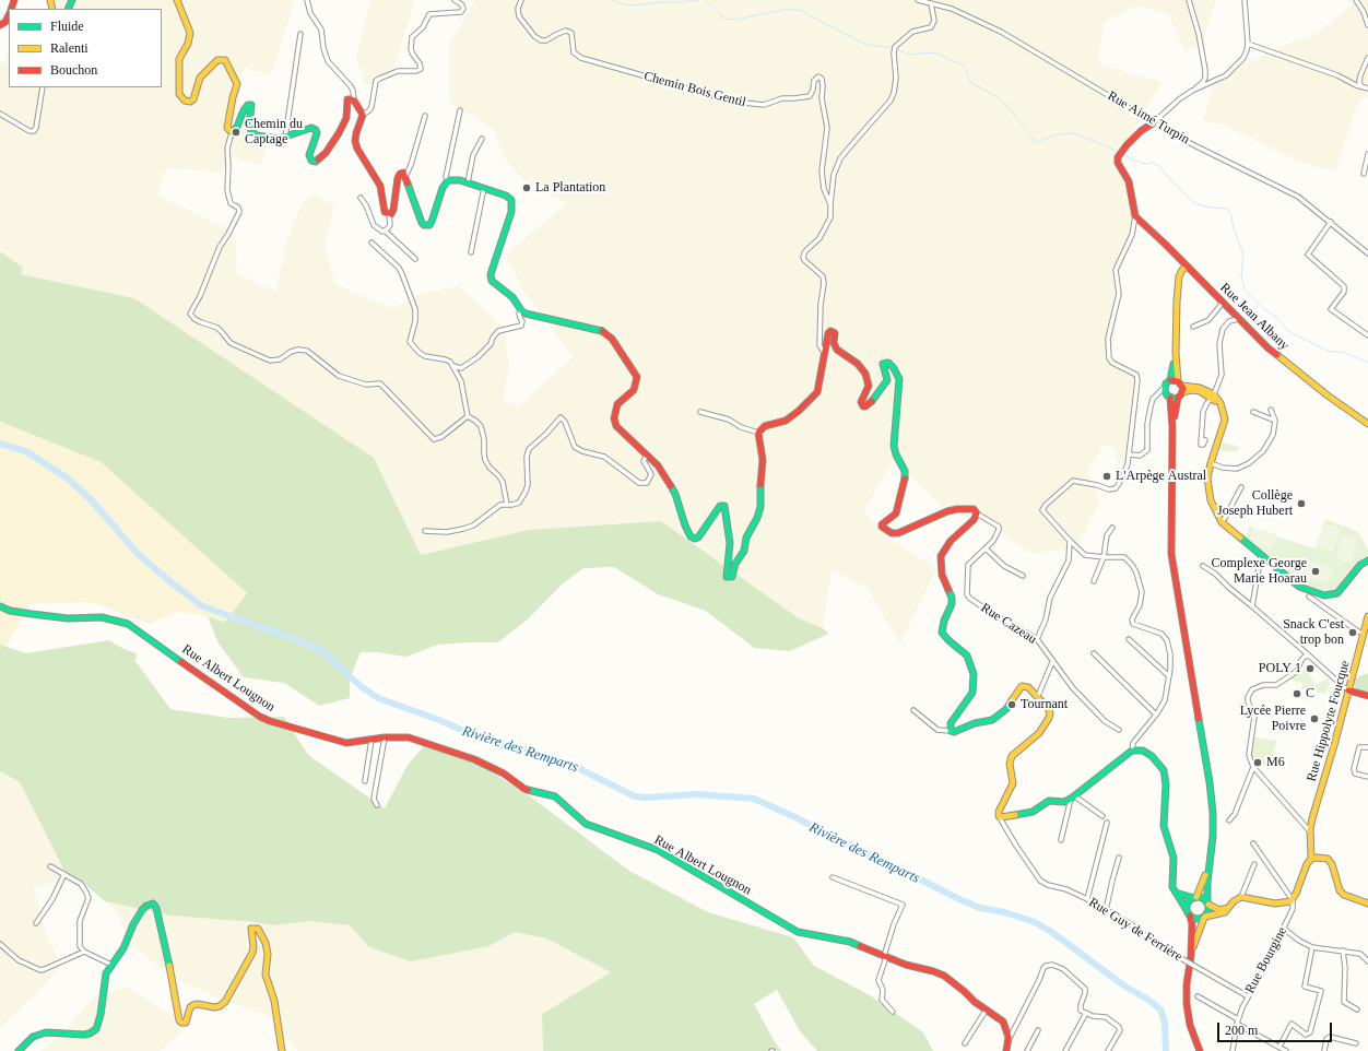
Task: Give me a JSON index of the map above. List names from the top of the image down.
{
  "streets": {
    "street": [
      "Chemin Bois Gentil",
      "Rue Aimé Turpin",
      "Rue Jean Albany",
      "Rue Cazeau",
      "Rue Albert Lougnon",
      "Rue Hippolyte Foucque",
      "Rue Guy de Ferrière",
      "Rue Bourgine"
    ]
  },
  "crossings": [
    ["Rue Guy de Ferrière", "Rue Bourgine"]
  ],
  "water": ["Rivière des Remparts"],
  "places": [
    "Chemin du Captage",
    "La Plantation",
    "L'Arpège Austral",
    "Collège Joseph Hubert",
    "Complexe George Marie Hoarau",
    "Snack C'est trop bon",
    "POLY 1",
    "C",
    "Tournant",
    "Lycée Pierre Poivre",
    "M6"
  ],
  "legend": ["Fluide", "Ralenti", "Bouchon"],
  "scale_bar": "200 m"
}
